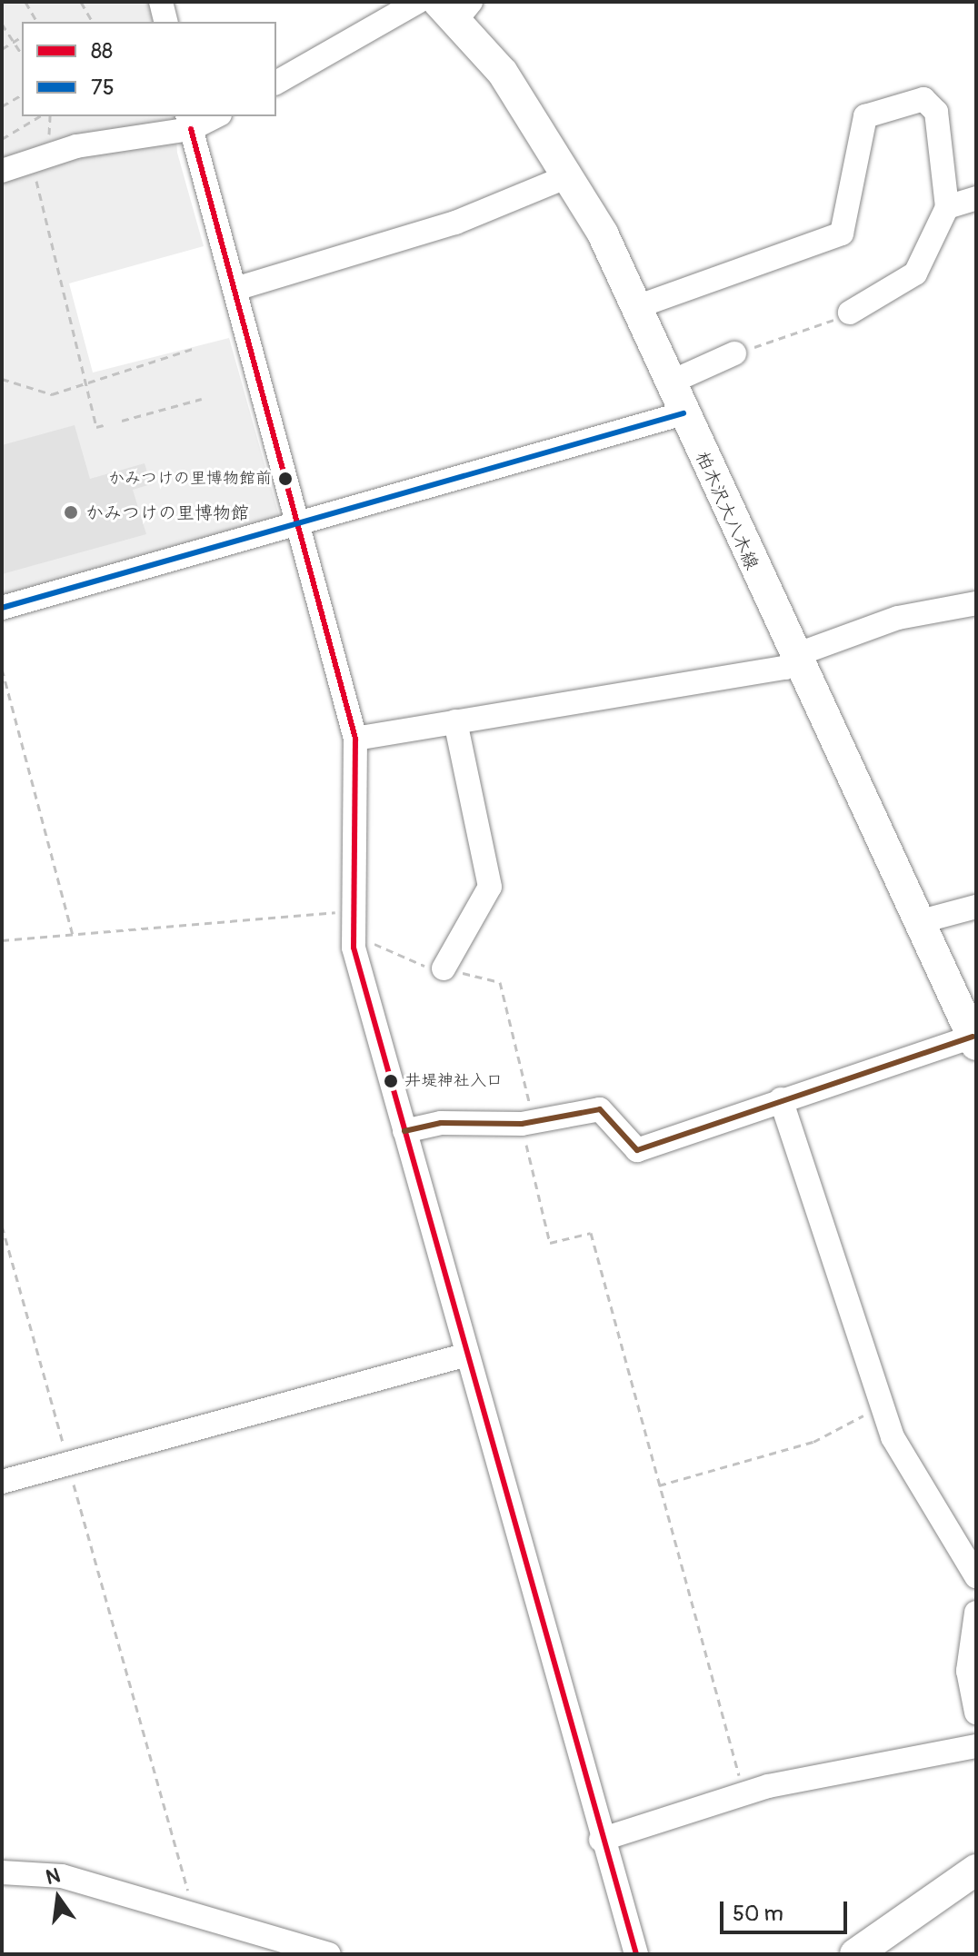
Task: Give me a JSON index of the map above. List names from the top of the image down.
{
  "streets": {
    "main road": ["柏木沢大八木線"]
  },
  "places": ["かみつけの里博物館前", "かみつけの里博物館", "井堤神社入口"],
  "lines": ["transit line 88", "transit line 75"],
  "legend": ["88", "75"],
  "scale_bar": "50 m",
  "north": "top"
}
